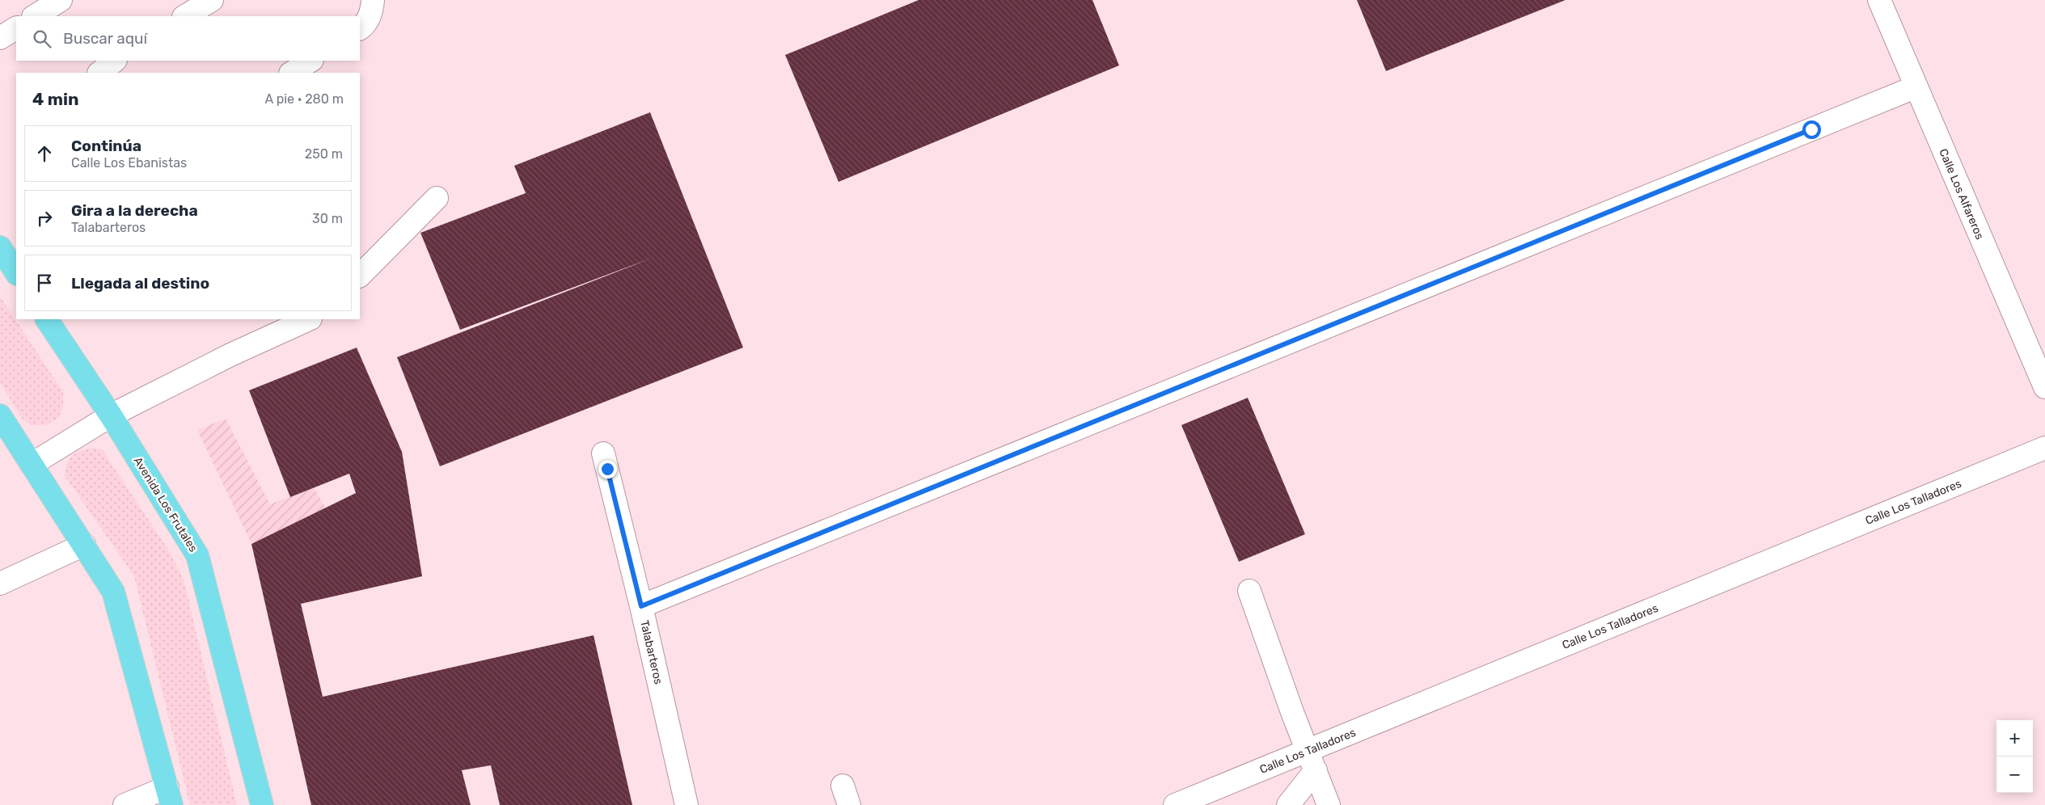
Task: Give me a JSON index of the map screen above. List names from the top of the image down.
{
  "streets": {
    "main road": ["Avenida Los Frutales"],
    "street": ["Calle Los Alfareros", "Calle Los Talladores", "Talabarteros"]
  },
  "page": {
    "search": "Buscar aquí",
    "heading": ["4 min", "A pie · 280 m"],
    "list": [
      ["Continúa", "Calle Los Ebanistas", "250 m"],
      ["Gira a la derecha", "Talabarteros", "30 m"],
      "Llegada al destino"
    ],
    "map_buttons": ["+", "−"]
  }
}
